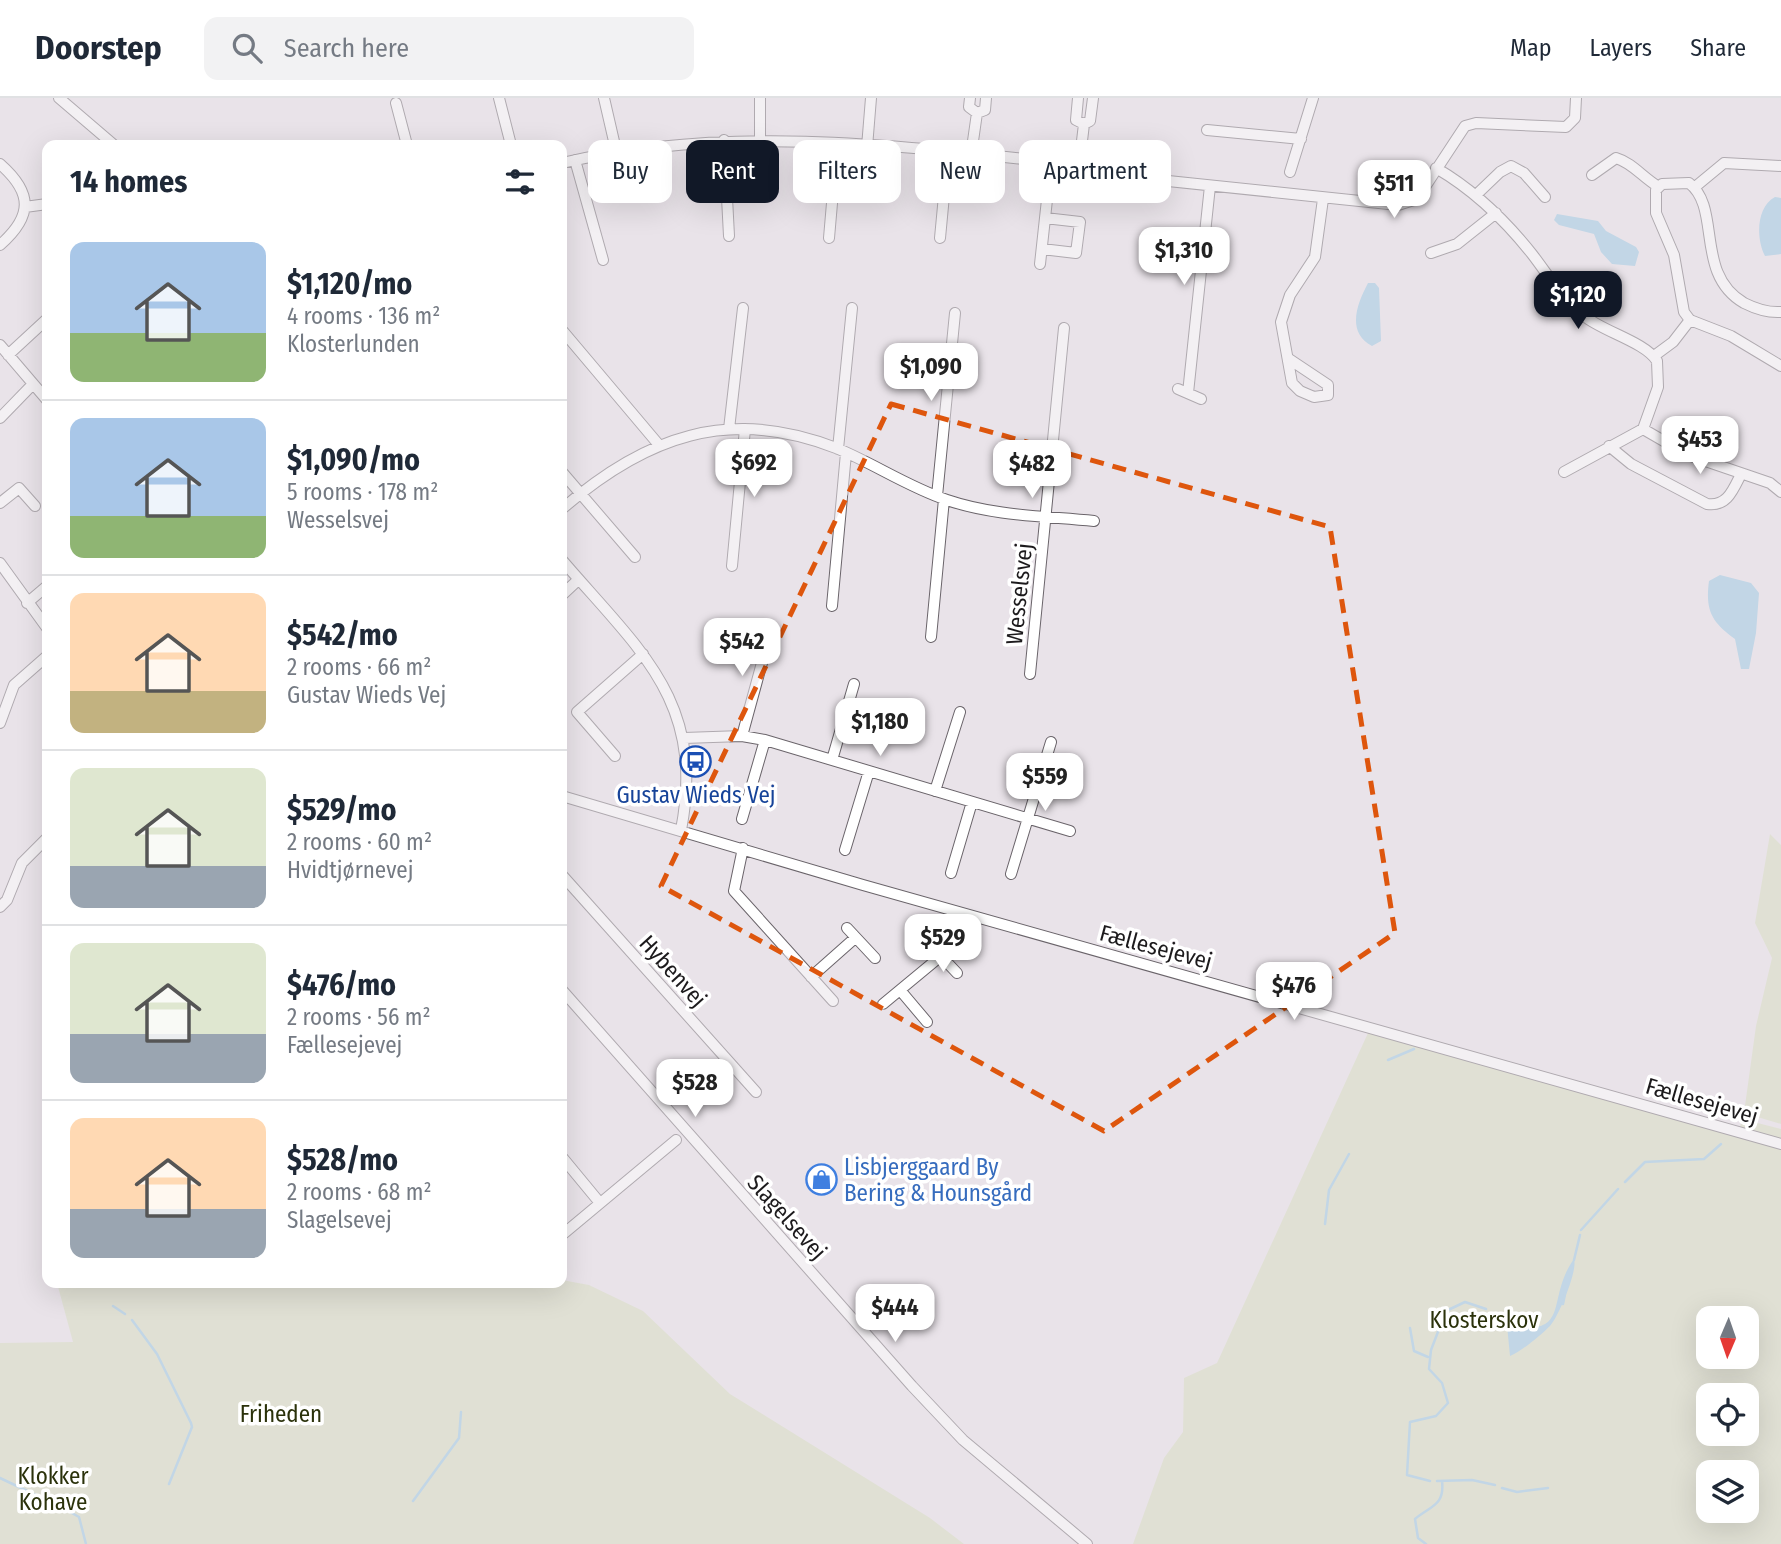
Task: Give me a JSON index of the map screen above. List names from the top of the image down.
{
  "streets": {
    "street": [
      "Wesselsvej",
      "Fællesejevej",
      "Hybenvej",
      "Slagelsevej"
    ]
  },
  "parks": ["Klosterskov", "Friheden", "Klokker Kohave"],
  "places": {
    "bus stop": ["Gustav Wieds Vej"],
    "shop": ["Lisbjerggaard By Bering & Hounsgård"]
  },
  "north": "bottom",
  "page": {
    "header": "Doorstep",
    "search": "Search here",
    "nav": ["Map", "Layers", "Share"],
    "chip": [
      "Buy",
      "Rent",
      "Filters",
      "New",
      "Apartment"
    ],
    "heading": "14 homes",
    "price": [
      "$511",
      "$1,310",
      "$1,120",
      "$1,090",
      "$453",
      "$692",
      "$482",
      "$542",
      "$1,180",
      "$559",
      "$529",
      "$476",
      "$528",
      "$444"
    ],
    "list": [
      {
        "name": "$1,120/mo",
        "note": "4 rooms · 136 m² · Klosterlunden"
      },
      {
        "name": "$1,090/mo",
        "note": "5 rooms · 178 m² · Wesselsvej"
      },
      {
        "name": "$542/mo",
        "note": "2 rooms · 66 m² · Gustav Wieds Vej"
      },
      {
        "name": "$529/mo",
        "note": "2 rooms · 60 m² · Hvidtjørnevej"
      },
      {
        "name": "$476/mo",
        "note": "2 rooms · 56 m² · Fællesejevej"
      },
      {
        "name": "$528/mo",
        "note": "2 rooms · 68 m² · Slagelsevej"
      }
    ]
  }
}
